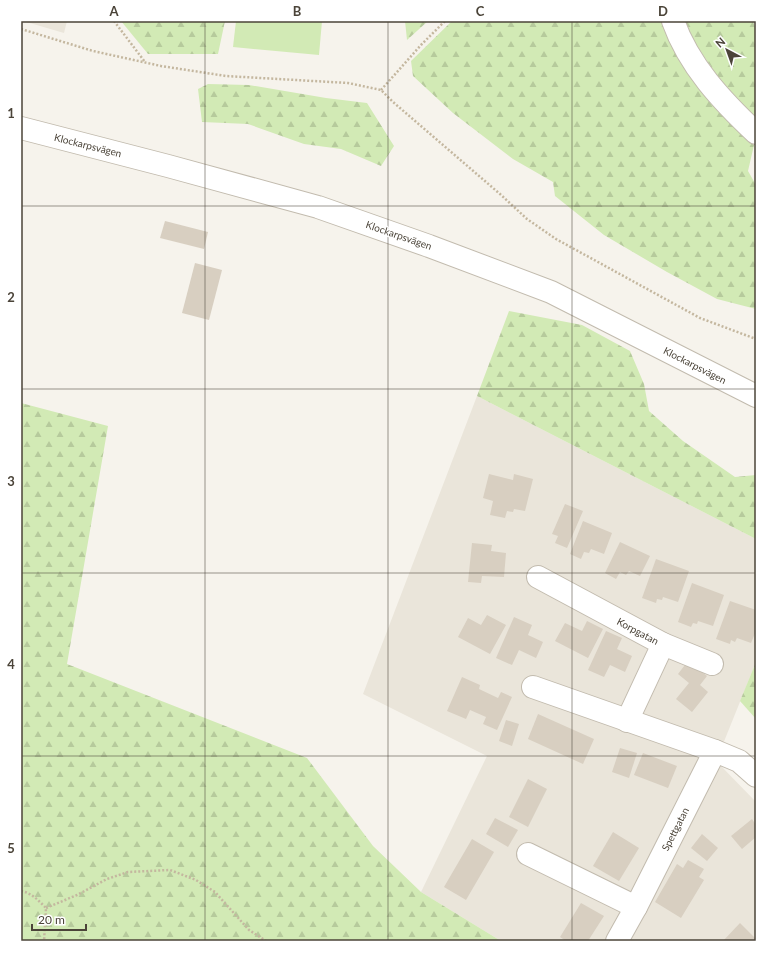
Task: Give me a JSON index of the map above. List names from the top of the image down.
{
  "streets": {
    "street": ["Klockarpsvägen", "Korpgatan", "Spettgatan"]
  },
  "scale_bar": "20 m",
  "north": "top left",
  "grid": {
    "columns": [
      "A",
      "B",
      "C",
      "D"
    ],
    "rows": [
      "1",
      "2",
      "3",
      "4",
      "5"
    ]
  }
}
